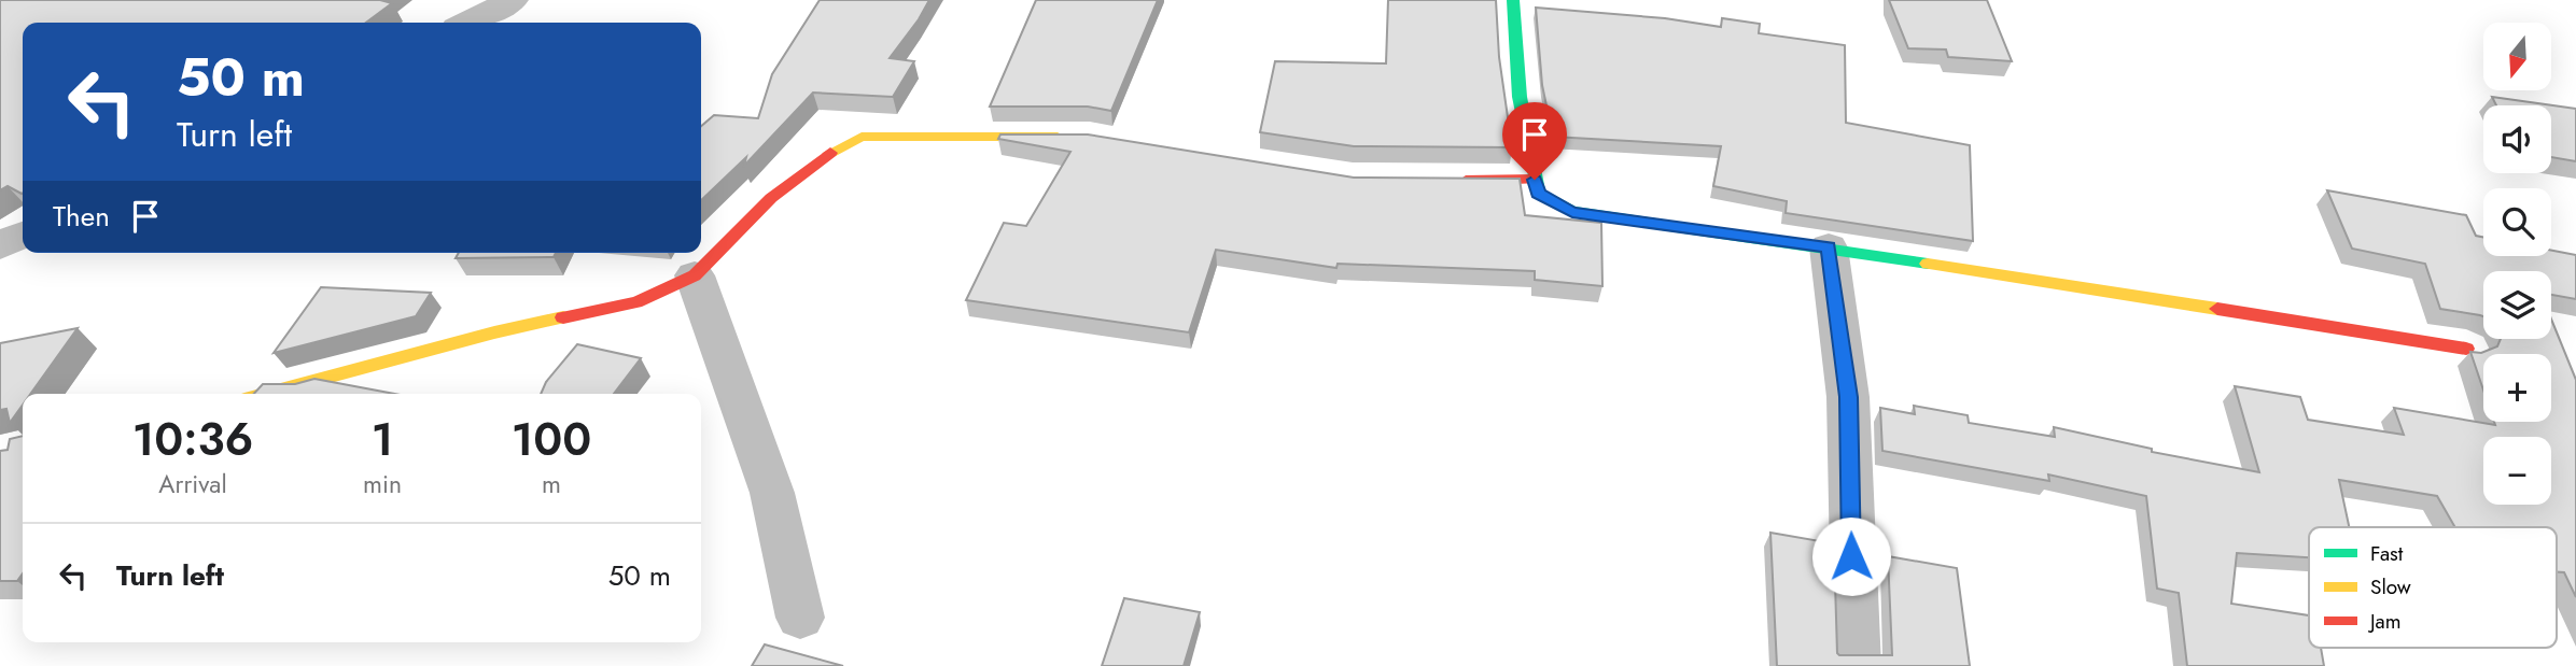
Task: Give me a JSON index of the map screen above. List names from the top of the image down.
{
  "legend": ["Fast", "Slow", "Jam"],
  "north": "bottom",
  "page": {
    "map_buttons": ["+", "−"],
    "turn": ["50 m", "Turn left"],
    "then": "Then",
    "eta": [
      "10:36",
      "Arrival",
      "1",
      "min",
      "100",
      "m"
    ],
    "list": [
      {
        "name": "Turn left",
        "value": "50 m"
      }
    ]
  }
}
